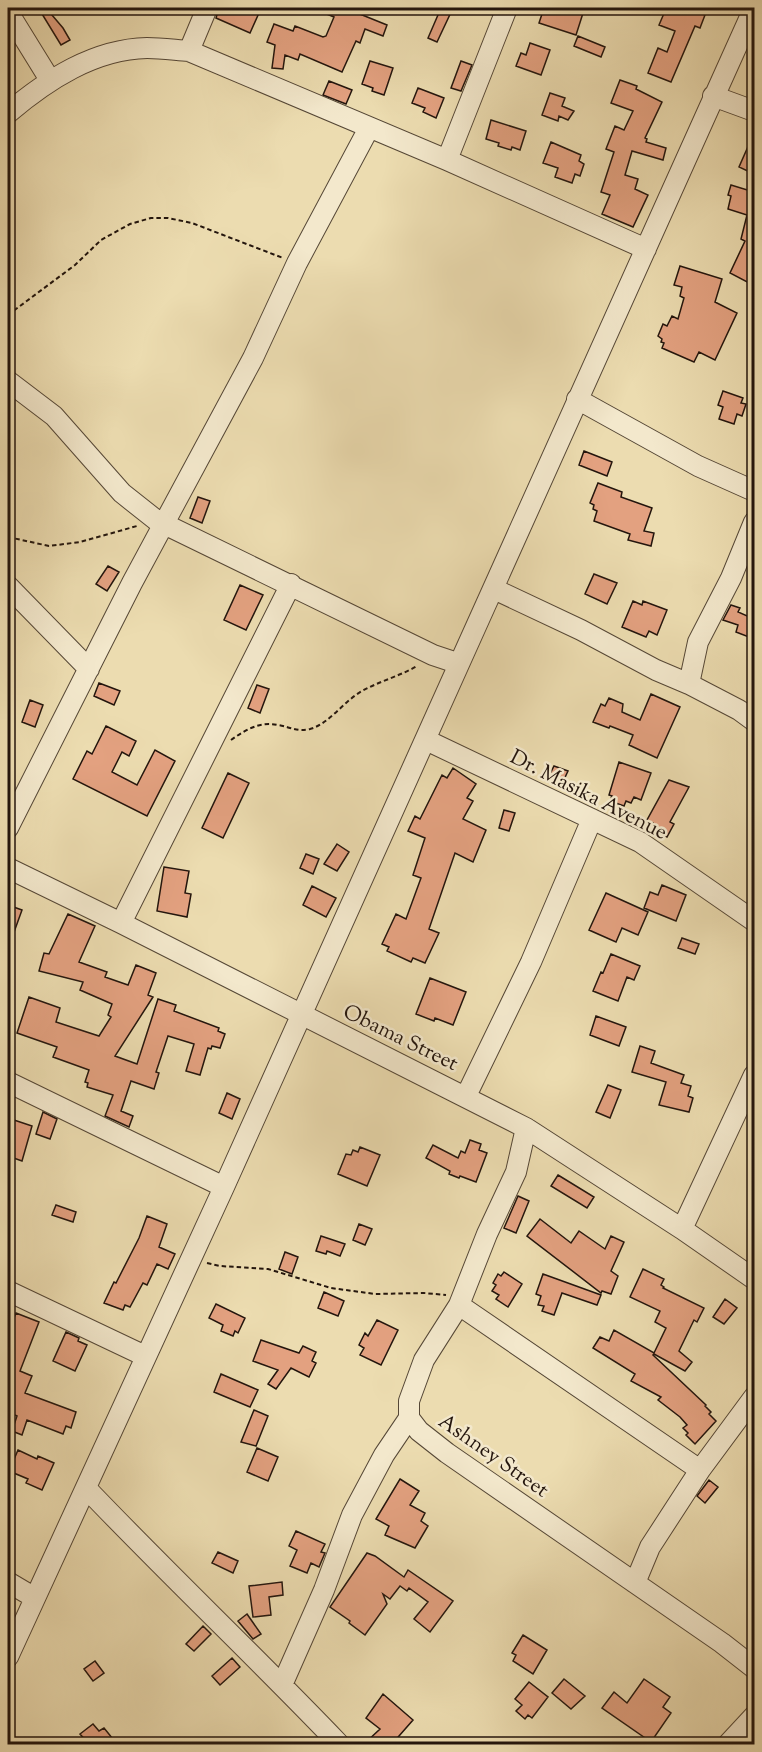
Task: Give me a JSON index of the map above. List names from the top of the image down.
{
  "streets": {
    "street": ["Dr. Masika Avenue", "Obama Street", "Ashney Street"]
  },
  "crossings": [
    ["Obama Street", "Ashney Street"]
  ]
}
